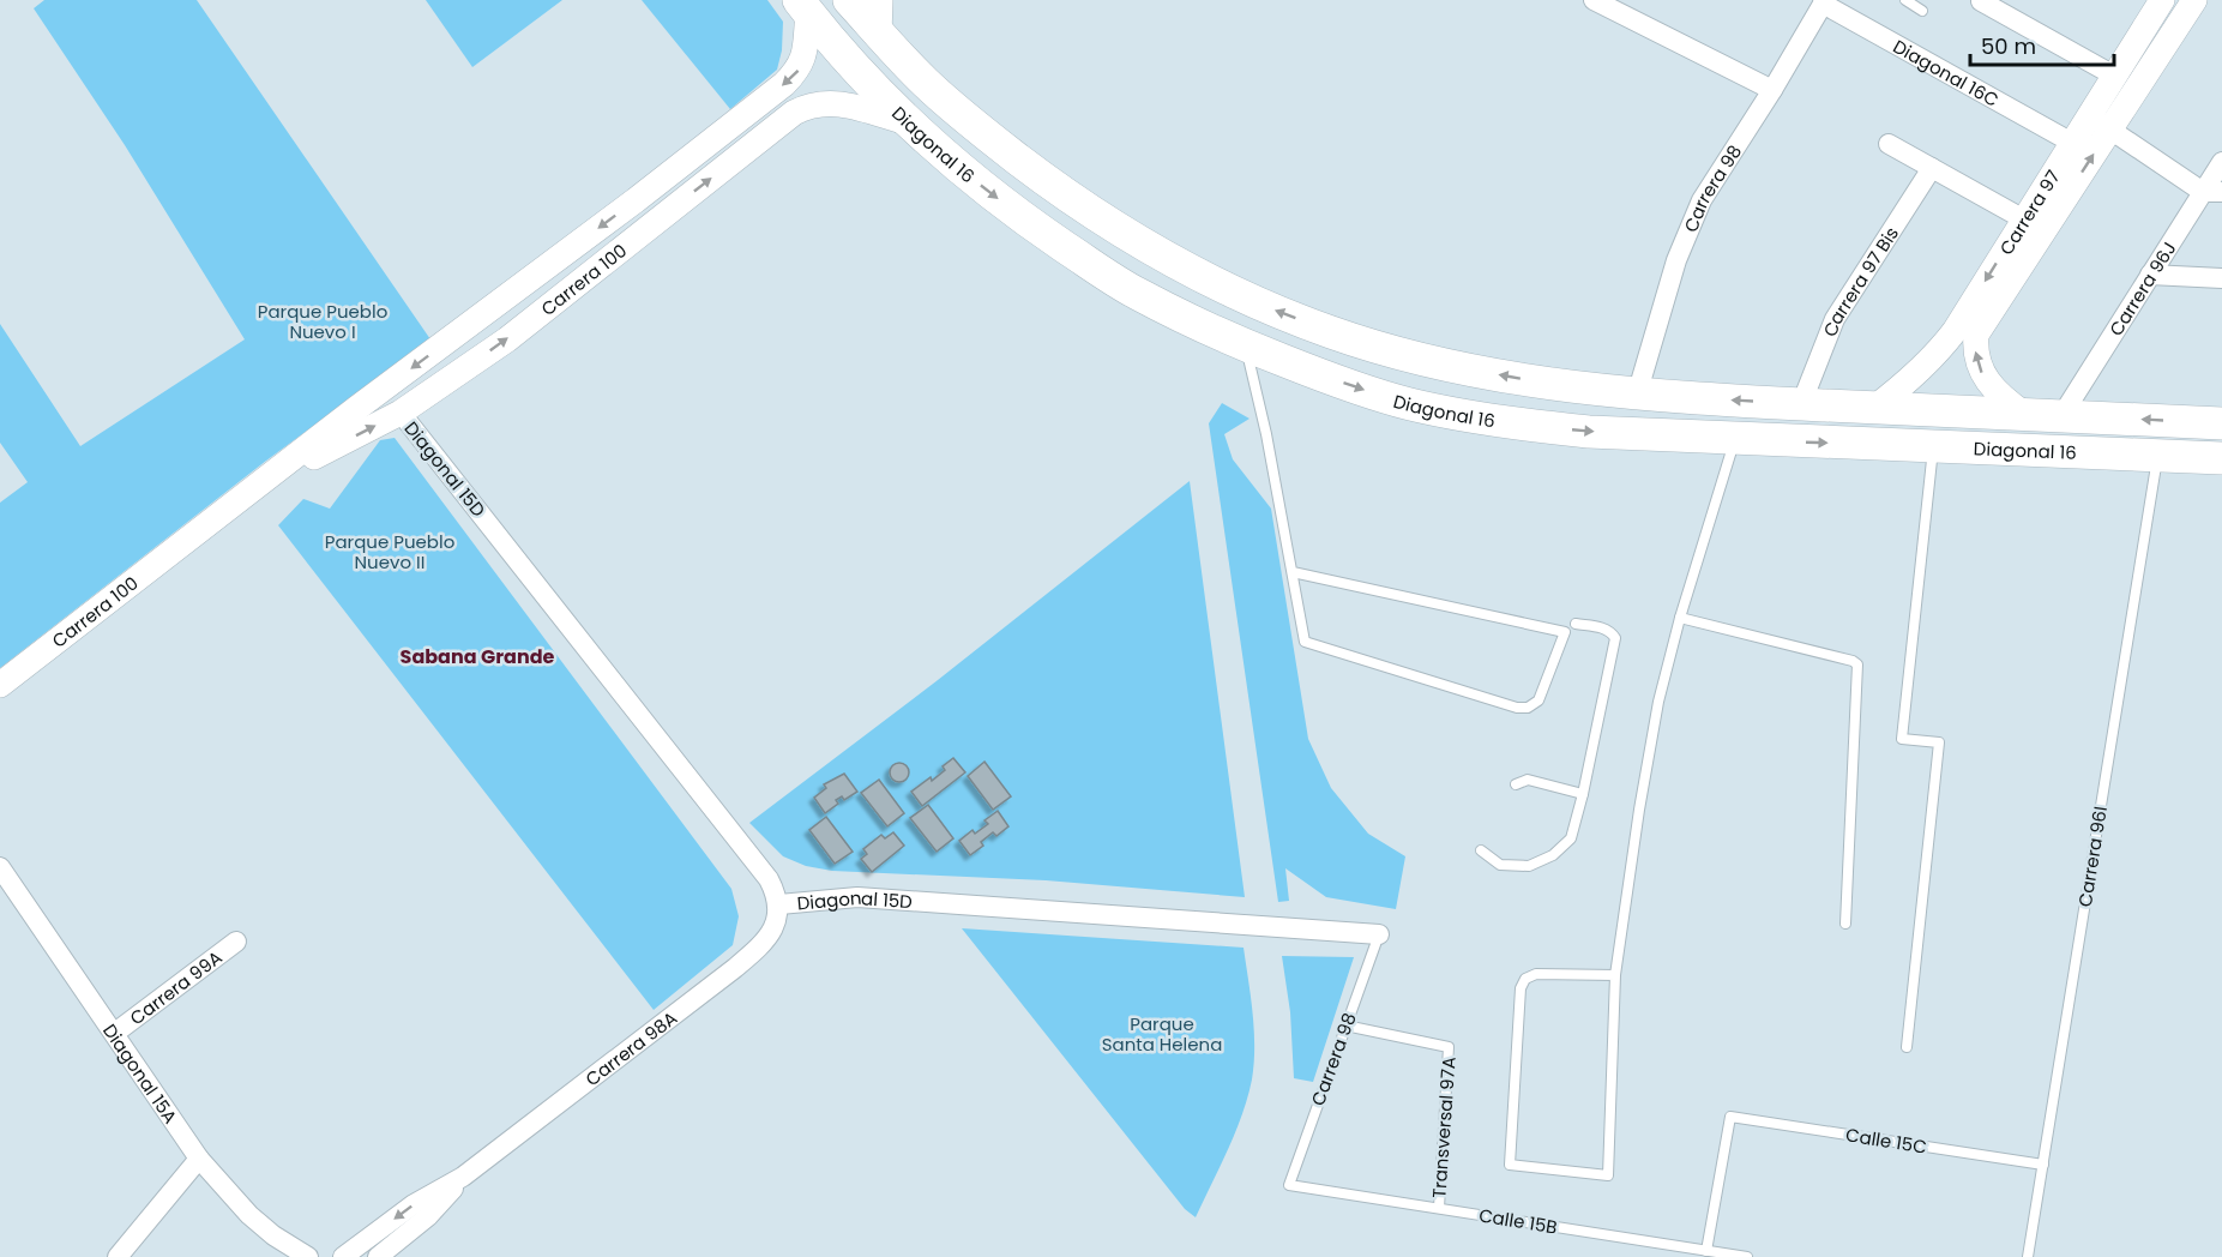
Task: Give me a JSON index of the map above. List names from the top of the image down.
{
  "streets": {
    "main road": ["Diagonal 16"],
    "street": [
      "Diagonal 16C",
      "Carrera 98",
      "Carrera 97",
      "Carrera 100",
      "Carrera 97 Bis",
      "Carrera 96J",
      "Diagonal 15D",
      "Carrera 99A",
      "Carrera 98A",
      "Diagonal 15A"
    ],
    "lane": [
      "Carrera 96I",
      "Transversal 97A",
      "Calle 15C",
      "Calle 15B"
    ]
  },
  "crossings": [
    ["Diagonal 16C", "Carrera 98"],
    ["Diagonal 16C", "Carrera 97"],
    ["Diagonal 16", "Carrera 98"],
    ["Diagonal 16", "Carrera 97"],
    ["Diagonal 16", "Carrera 100"],
    ["Diagonal 16", "Carrera 97 Bis"],
    ["Diagonal 16", "Carrera 96J"],
    ["Diagonal 16", "Carrera 96I"],
    ["Carrera 98", "Diagonal 15D"],
    ["Carrera 98", "Transversal 97A"],
    ["Carrera 98", "Calle 15B"],
    ["Carrera 100", "Diagonal 15D"],
    ["Diagonal 15D", "Carrera 98A"],
    ["Carrera 96I", "Calle 15C"],
    ["Carrera 99A", "Diagonal 15A"],
    ["Transversal 97A", "Calle 15B"],
    ["Calle 15C", "Calle 15B"]
  ],
  "districts": ["Sabana Grande"],
  "parks": ["Parque Pueblo Nuevo I", "Parque Pueblo Nuevo II", "Parque Santa Helena"],
  "scale_bar": "50 m"
}
